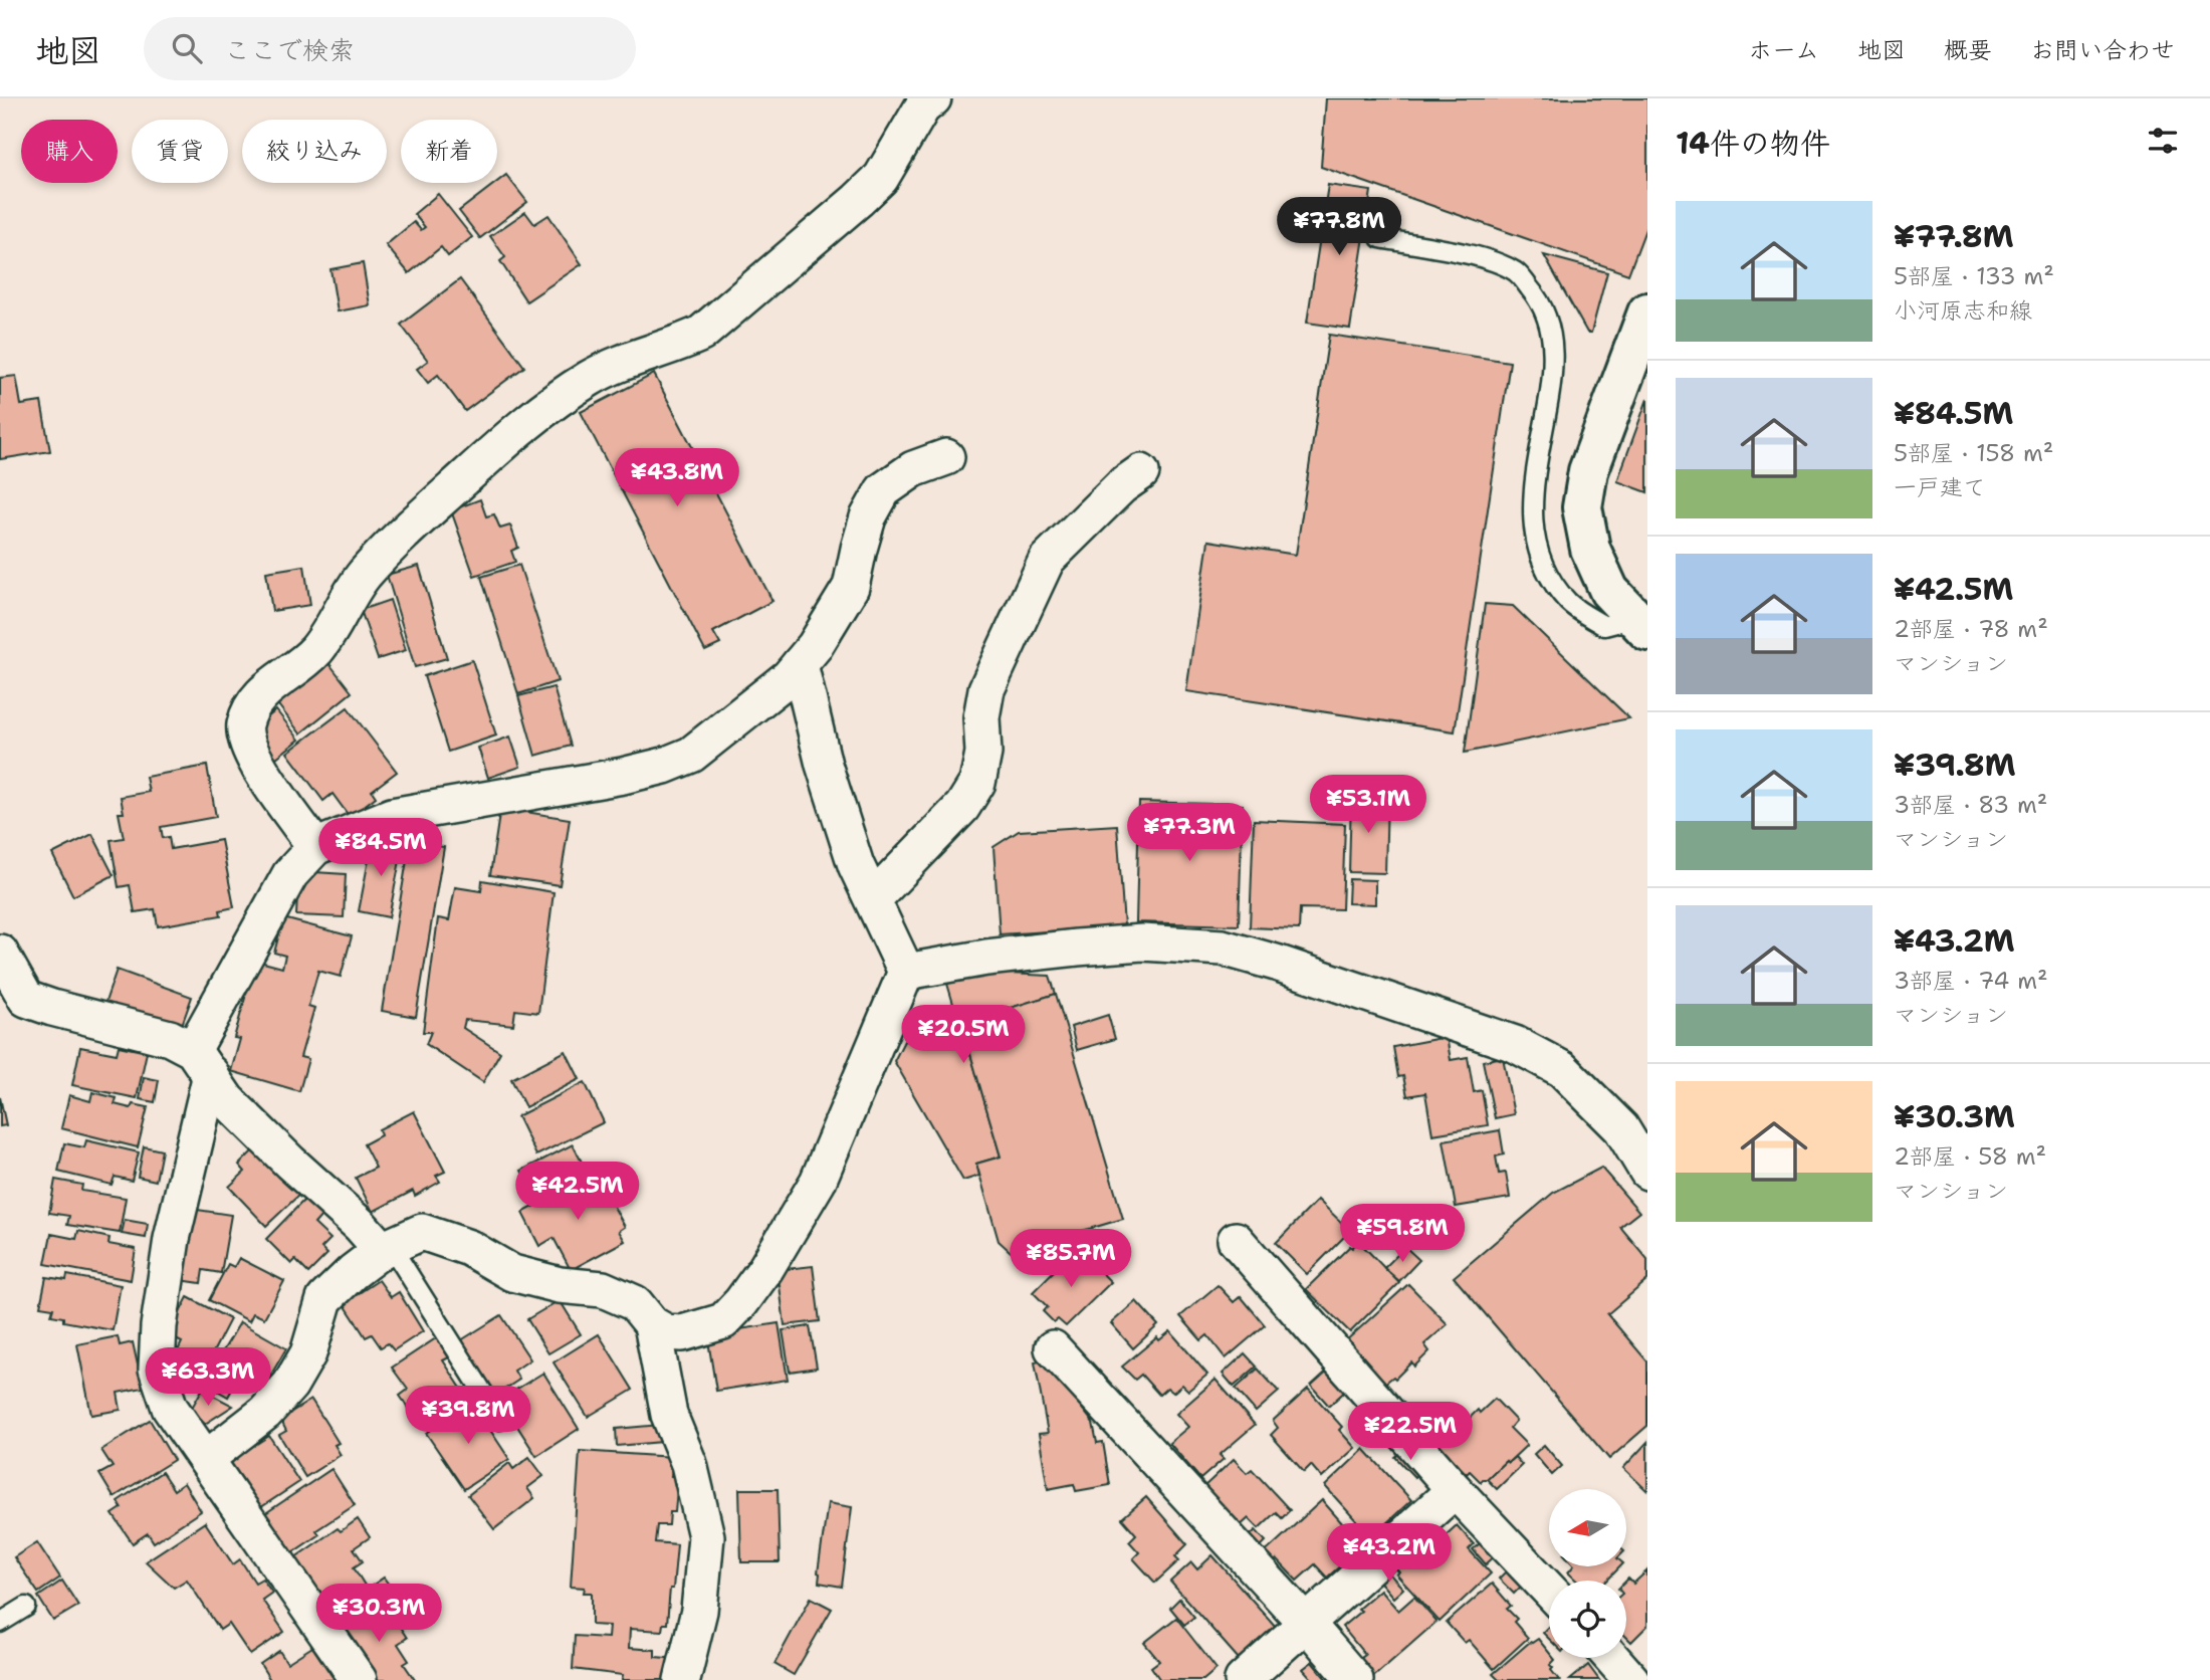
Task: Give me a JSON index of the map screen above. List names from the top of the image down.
{
  "north": "left",
  "page": {
    "header": "地図",
    "search": "ここで検索",
    "nav": [
      "ホーム",
      "地図",
      "概要",
      "お問い合わせ"
    ],
    "heading": "14件の物件",
    "chip": [
      "購入",
      "賃貸",
      "絞り込み",
      "新着"
    ],
    "list": [
      {
        "name": "¥77.8M",
        "note": "5部屋 · 133 m² · 小河原志和線"
      },
      {
        "name": "¥84.5M",
        "note": "5部屋 · 158 m² · 一戸建て"
      },
      {
        "name": "¥42.5M",
        "note": "2部屋 · 78 m² · マンション"
      },
      {
        "name": "¥39.8M",
        "note": "3部屋 · 83 m² · マンション"
      },
      {
        "name": "¥43.2M",
        "note": "3部屋 · 74 m² · マンション"
      },
      {
        "name": "¥30.3M",
        "note": "2部屋 · 58 m² · マンション"
      }
    ],
    "price": [
      "¥77.8M",
      "¥43.8M",
      "¥53.1M",
      "¥77.3M",
      "¥84.5M",
      "¥20.5M",
      "¥42.5M",
      "¥59.8M",
      "¥85.7M",
      "¥63.3M",
      "¥39.8M",
      "¥22.5M",
      "¥43.2M",
      "¥30.3M"
    ]
  }
}
